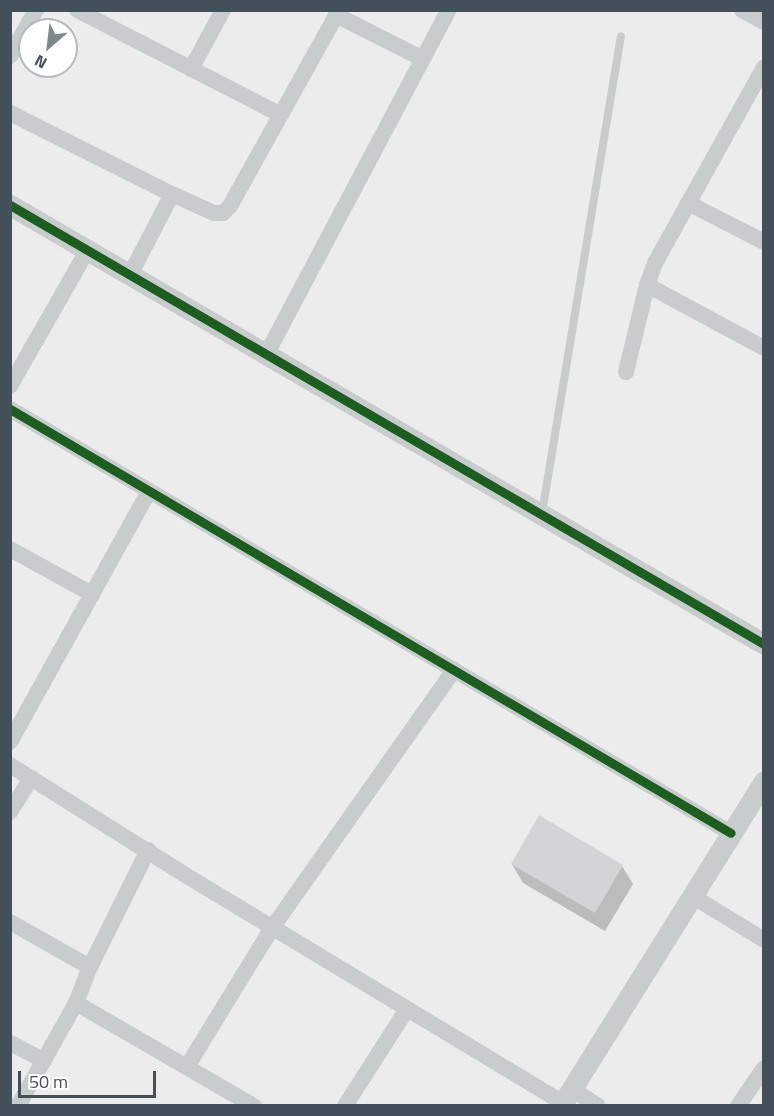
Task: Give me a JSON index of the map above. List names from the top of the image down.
{
  "scale_bar": "50 m",
  "north": "bottom left"
}
